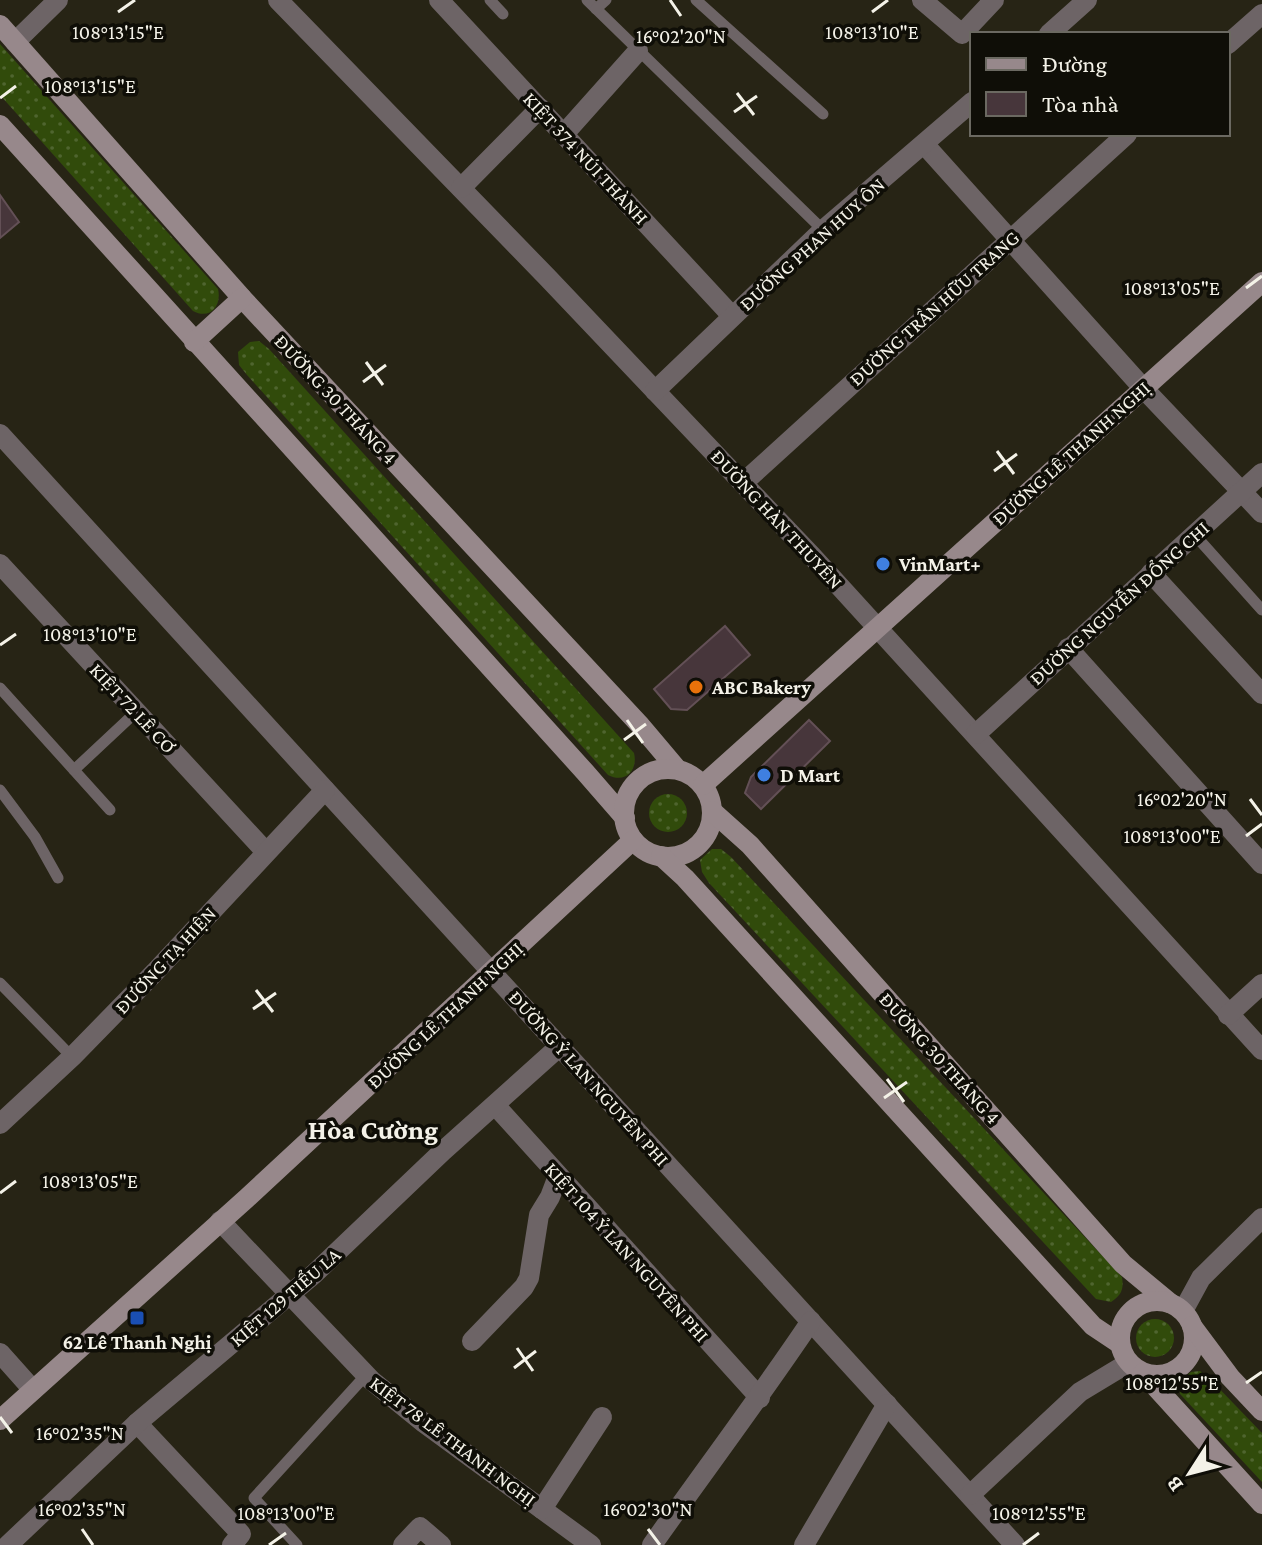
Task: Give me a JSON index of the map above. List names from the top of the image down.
{
  "streets": {
    "street": [
      "KIỆT 374 NÚI THÀNH",
      "ĐƯỜNG PHAN HUY ÔN",
      "ĐƯỜNG TRẦN HỮU TRANG",
      "ĐƯỜNG 30 THÁNG 4",
      "ĐƯỜNG LÊ THANH NGHỊ",
      "ĐƯỜNG HÀN THUYÊN",
      "ĐƯỜNG NGUYỄN ĐỔNG CHI",
      "KIỆT 72 LÊ CƠ",
      "ĐƯỜNG TẠ HIỆN",
      "ĐƯỜNG Ỷ LAN NGUYÊN PHI",
      "KIỆT 104 Ỷ LAN NGUYÊN PHI",
      "KIỆT 129 TIỂU LA",
      "KIỆT 78 LÊ THANH NGHỊ"
    ]
  },
  "crossings": [
    ["KIỆT 374 NÚI THÀNH", "ĐƯỜNG PHAN HUY ÔN"],
    ["ĐƯỜNG PHAN HUY ÔN", "ĐƯỜNG HÀN THUYÊN"],
    ["ĐƯỜNG TRẦN HỮU TRANG", "ĐƯỜNG HÀN THUYÊN"],
    ["ĐƯỜNG 30 THÁNG 4", "ĐƯỜNG LÊ THANH NGHỊ"],
    ["ĐƯỜNG LÊ THANH NGHỊ", "ĐƯỜNG HÀN THUYÊN"],
    ["ĐƯỜNG LÊ THANH NGHỊ", "ĐƯỜNG Ỷ LAN NGUYÊN PHI"],
    ["ĐƯỜNG HÀN THUYÊN", "ĐƯỜNG NGUYỄN ĐỔNG CHI"],
    ["KIỆT 72 LÊ CƠ", "ĐƯỜNG TẠ HIỆN"],
    ["ĐƯỜNG TẠ HIỆN", "ĐƯỜNG Ỷ LAN NGUYÊN PHI"],
    ["ĐƯỜNG Ỷ LAN NGUYÊN PHI", "KIỆT 129 TIỂU LA"],
    ["KIỆT 104 Ỷ LAN NGUYÊN PHI", "KIỆT 129 TIỂU LA"],
    ["KIỆT 129 TIỂU LA", "KIỆT 78 LÊ THANH NGHỊ"]
  ],
  "districts": ["Hòa Cường"],
  "places": {
    "other": ["VinMart+", "ABC Bakery", "D Mart"],
    "transit": ["62 Lê Thanh Nghị"]
  },
  "legend": ["Đường", "Tòa nhà"],
  "north": "bottom left",
  "coordinates": [
    "108°13'15\"E",
    "108°13'10\"E",
    "16°02'20\"N",
    "108°13'05\"E",
    "108°13'00\"E",
    "108°12'55\"E",
    "16°02'35\"N",
    "16°02'30\"N"
  ]
}
